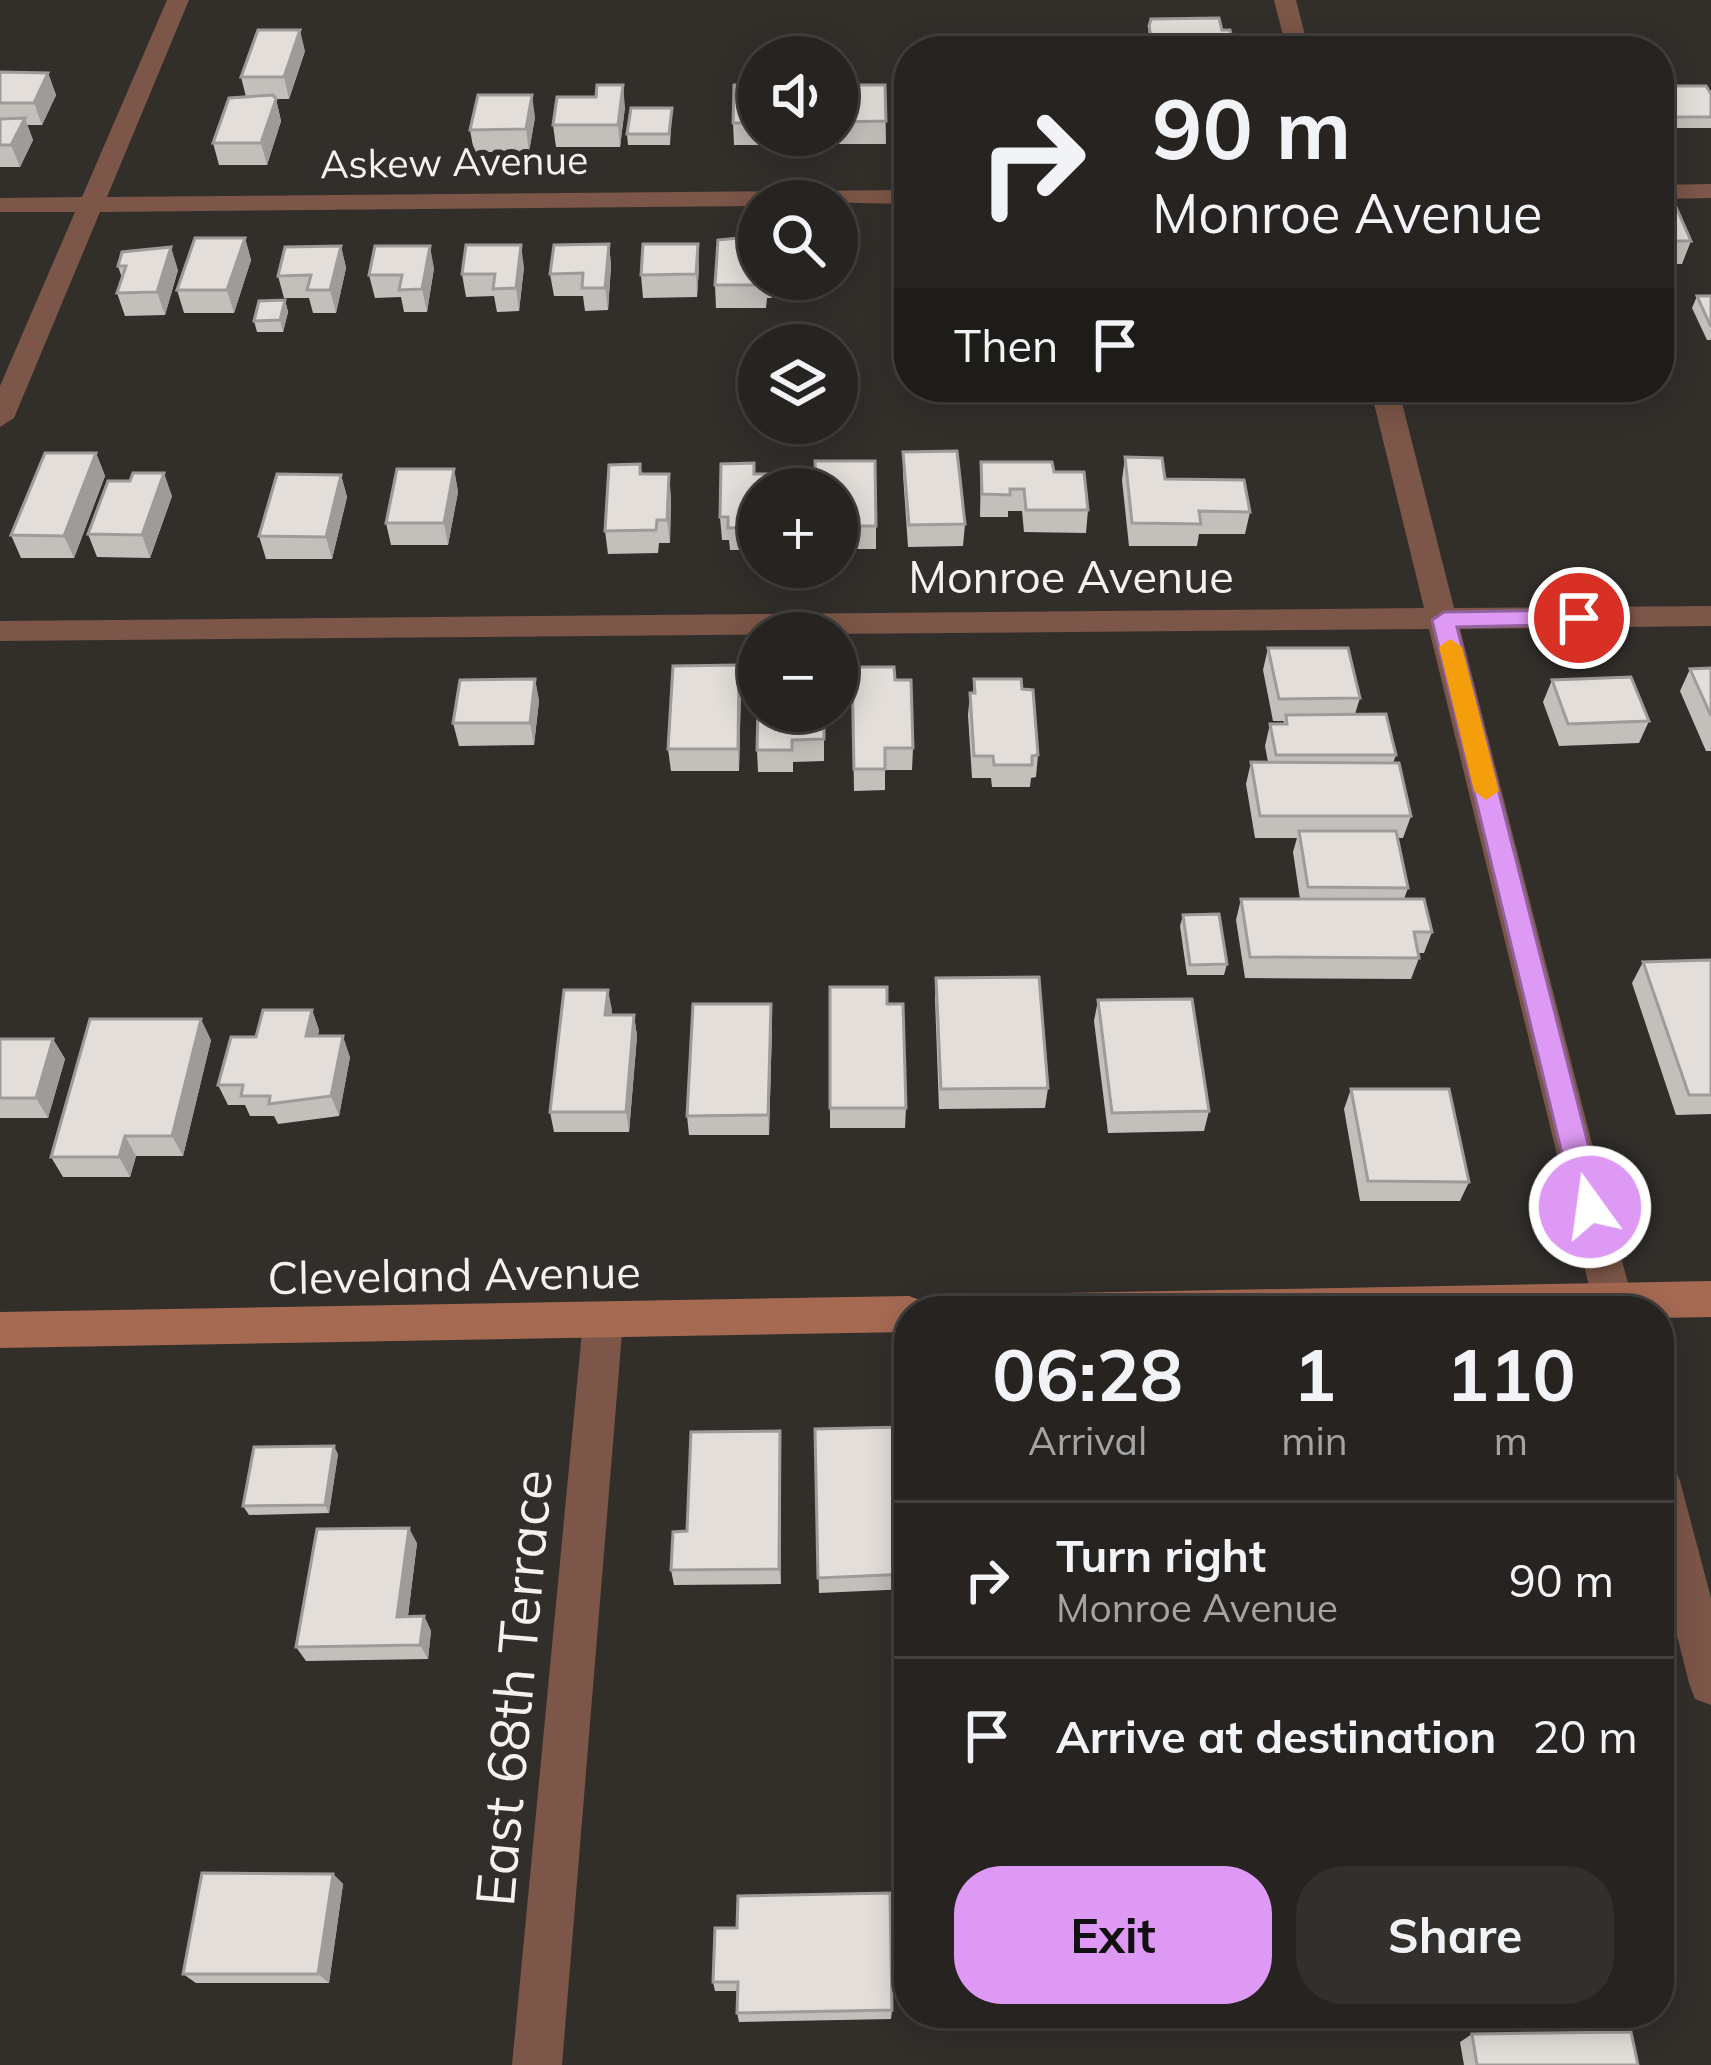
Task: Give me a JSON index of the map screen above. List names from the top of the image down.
{
  "streets": {
    "main road": ["Cleveland Avenue"],
    "street": ["Askew Avenue", "Monroe Avenue", "East 68th Terrace"]
  },
  "crossings": [
    ["Cleveland Avenue", "East 68th Terrace"]
  ],
  "page": {
    "map_buttons": ["+", "−"],
    "turn": ["90 m", "Monroe Avenue"],
    "then": "Then",
    "eta": [
      "06:28",
      "Arrival",
      "1",
      "min",
      "110",
      "m"
    ],
    "list": [
      {
        "name": "Turn right",
        "note": "Monroe Avenue",
        "value": "90 m"
      },
      {
        "name": "Arrive at destination",
        "value": "20 m"
      }
    ],
    "buttons": ["Exit", "Share"]
  }
}
